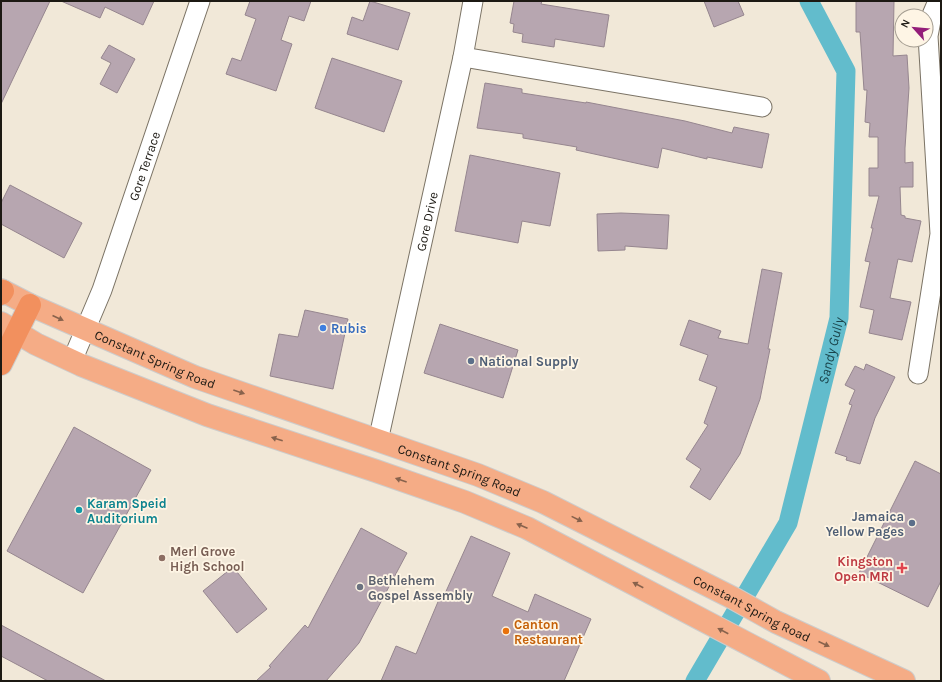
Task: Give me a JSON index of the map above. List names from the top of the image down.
{
  "streets": {
    "main road": ["Constant Spring Road"],
    "street": ["Gore Terrace", "Gore Drive"]
  },
  "crossings": [
    ["Gore Terrace", "Constant Spring Road"],
    ["Gore Drive", "Constant Spring Road"]
  ],
  "water": ["Sandy Gully"],
  "places": {
    "other": [
      "Rubis",
      "National Supply",
      "Karam Speid Auditorium",
      "Jamaica Yellow Pages",
      "Merl Grove High School",
      "Bethlehem Gospel Assembly",
      "Canton Restaurant"
    ],
    "health": ["Kingston Open MRI"]
  },
  "north": "top left"
}
